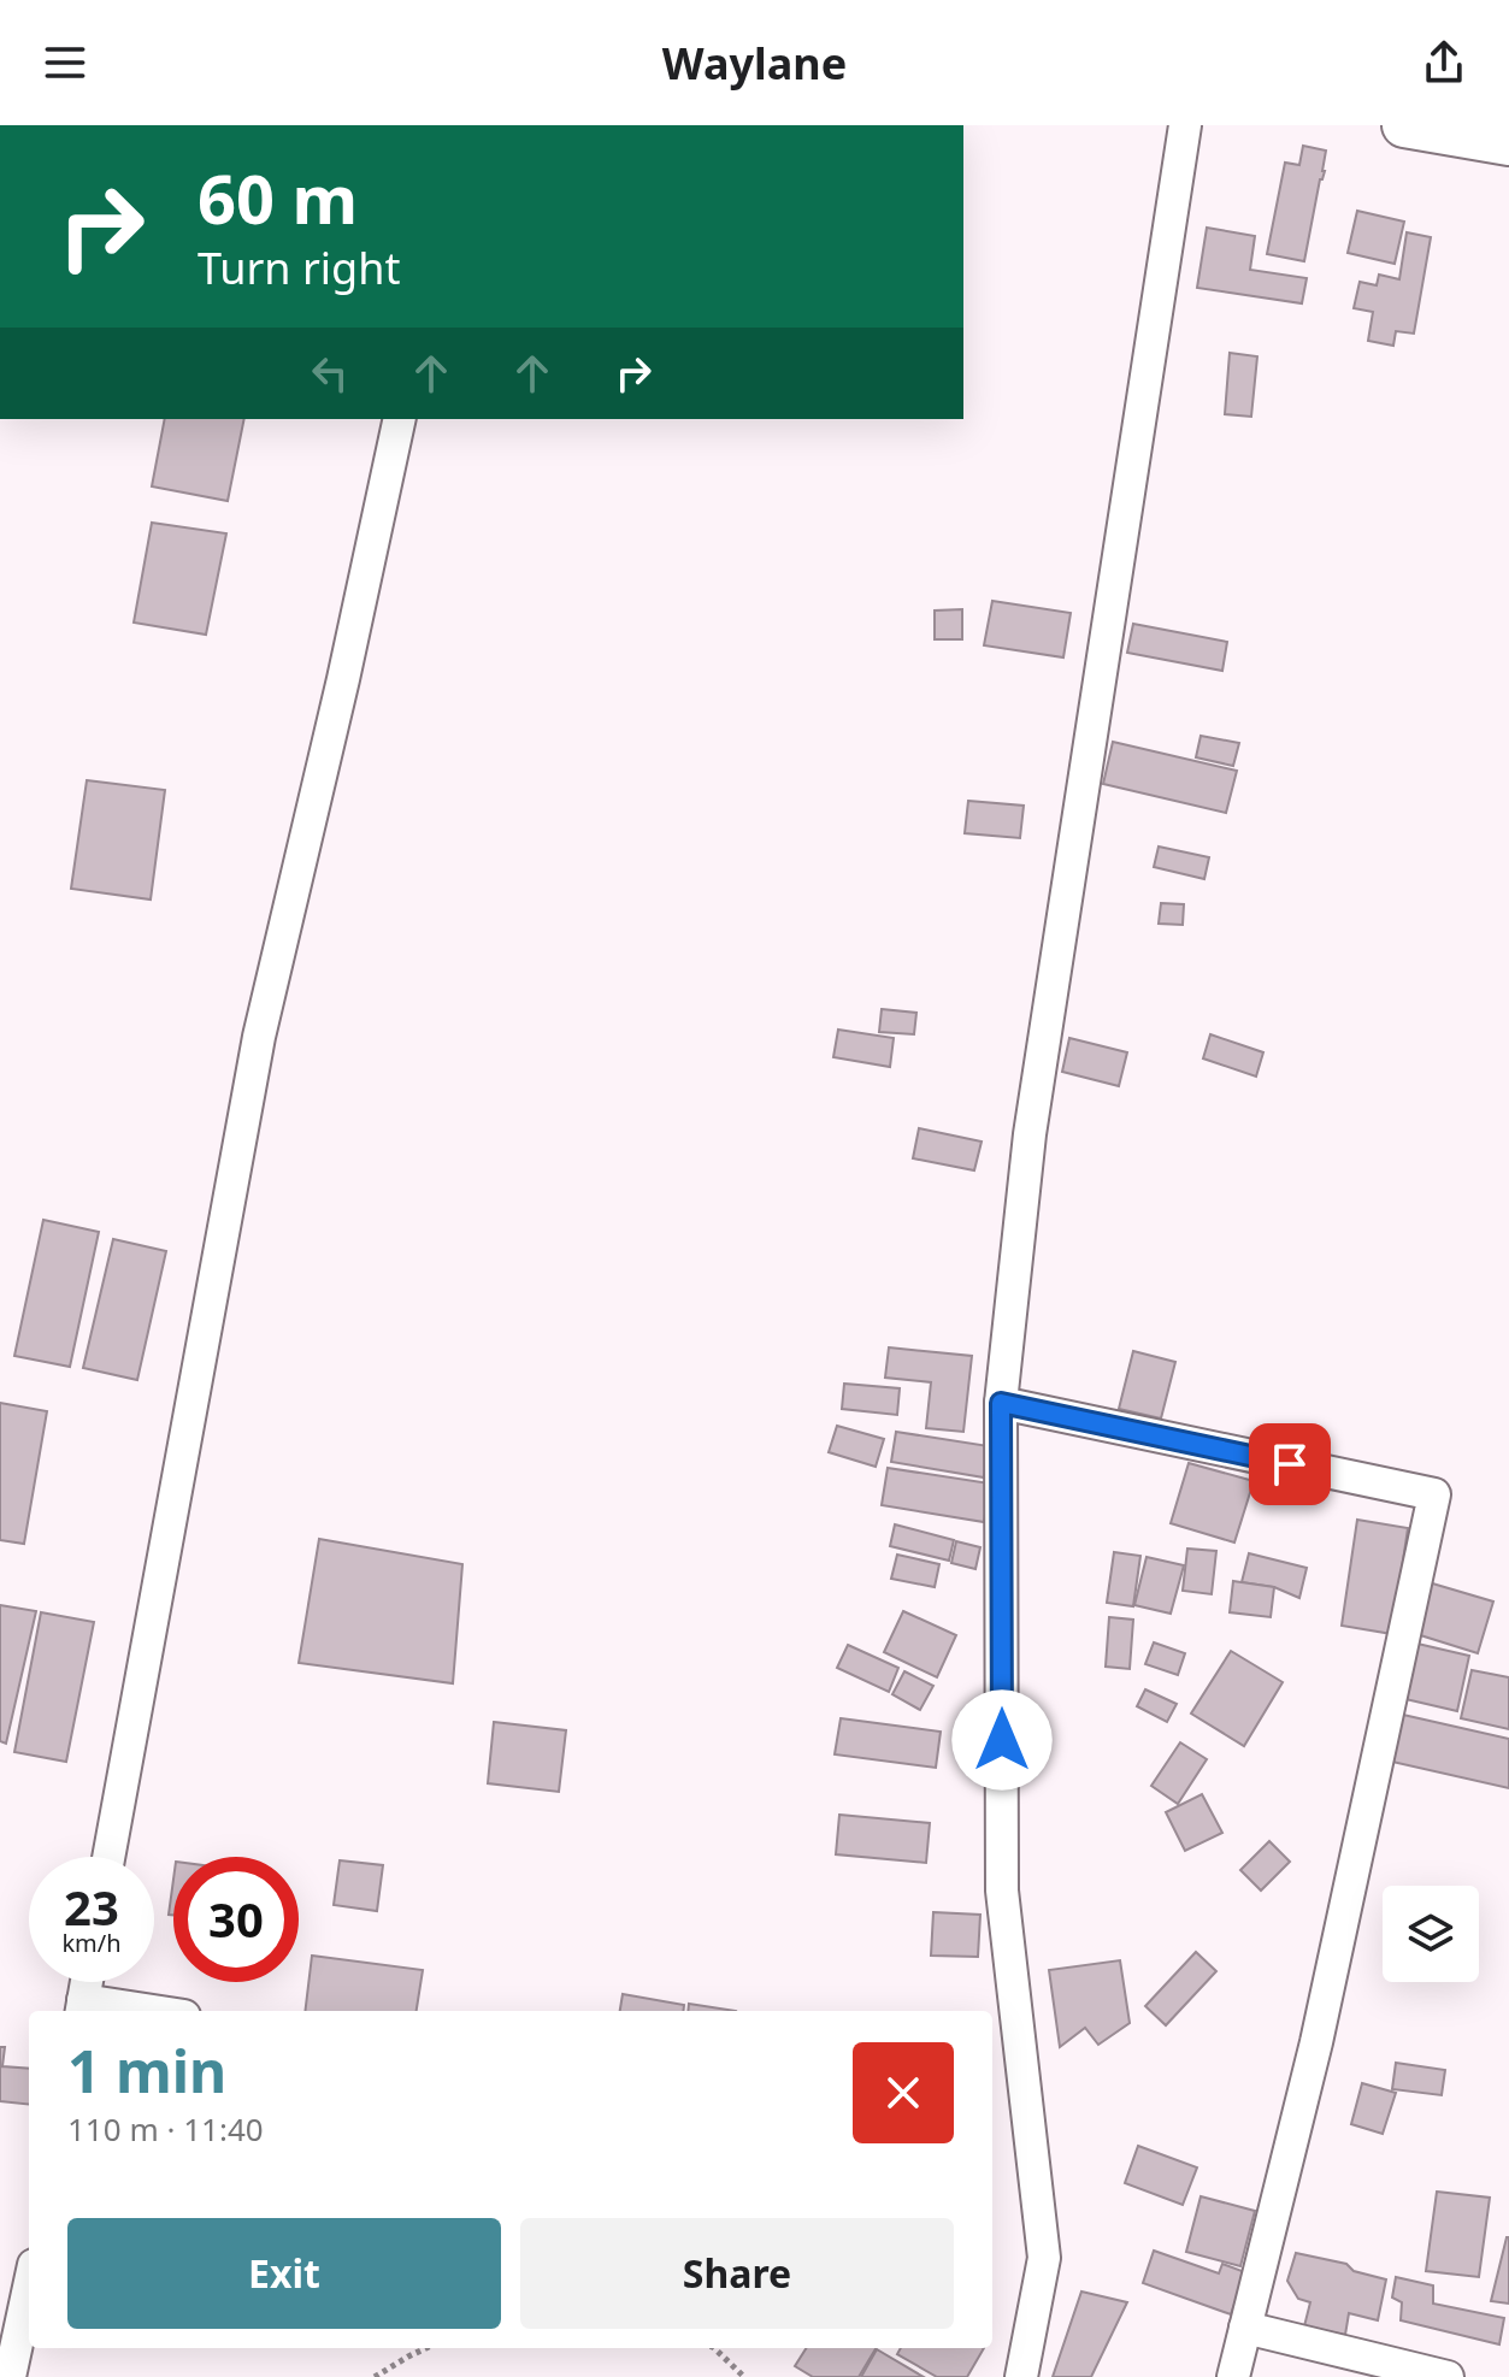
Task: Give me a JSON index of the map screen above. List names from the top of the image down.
{
  "page": {
    "header": "Waylane",
    "turn": ["60 m", "Turn right"],
    "speed": "23 km/h",
    "limit": "30",
    "heading": ["1 min", "110 m · 11:40"],
    "buttons": ["Exit", "Share"]
  }
}
